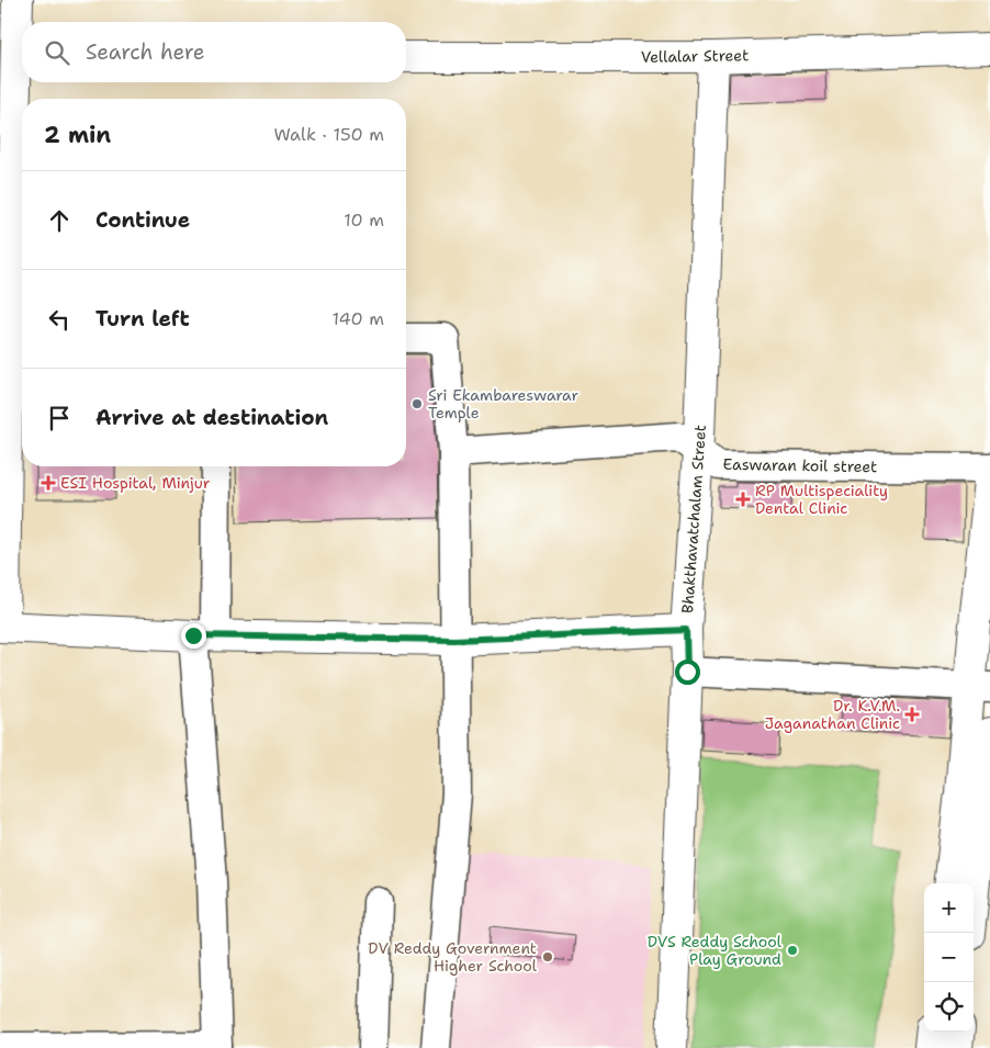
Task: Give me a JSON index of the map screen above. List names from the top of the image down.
{
  "streets": {
    "street": ["Vellalar Street", "Easwaran koil street", "Bhakthavatchalam Street"]
  },
  "crossings": [
    ["Vellalar Street", "Bhakthavatchalam Street"],
    ["Easwaran koil street", "Bhakthavatchalam Street"]
  ],
  "places": {
    "other": ["Sri Ekambareswarar Temple", "DVS Reddy School Play Ground", "DV Reddy Government Higher School"],
    "health": ["ESI Hospital, Minjur", "RP Multispeciality Dental Clinic", "Dr. K.V.M. Jaganathan Clinic"]
  },
  "page": {
    "search": "Search here",
    "heading": ["2 min", "Walk · 150 m"],
    "list": [
      ["Continue", "10 m"],
      ["Turn left", "140 m"],
      "Arrive at destination"
    ],
    "map_buttons": ["+", "−"]
  }
}
